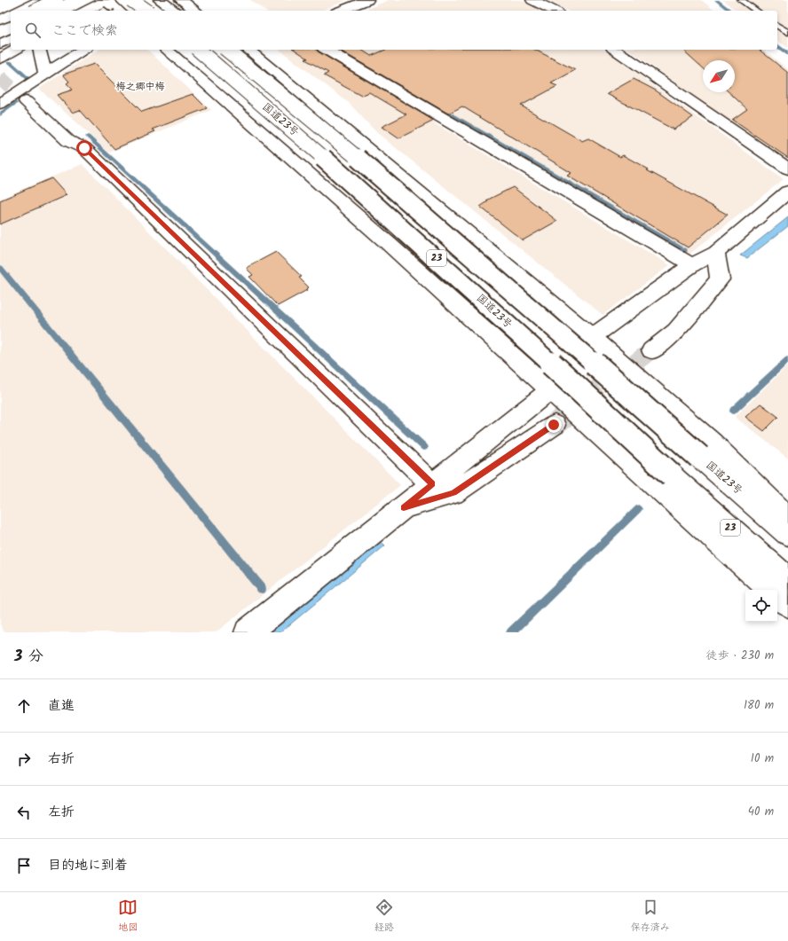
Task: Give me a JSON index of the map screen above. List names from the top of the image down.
{
  "streets": {
    "main road": ["国道23号", "23"]
  },
  "districts": ["梅之郷中梅"],
  "north": "bottom left",
  "page": {
    "search": "ここで検索",
    "heading": ["3 分", "徒歩 · 230 m"],
    "list": [
      ["直進", "180 m"],
      ["右折", "10 m"],
      ["左折", "40 m"],
      "目的地に到着"
    ],
    "nav": ["地図", "経路", "保存済み"]
  }
}
